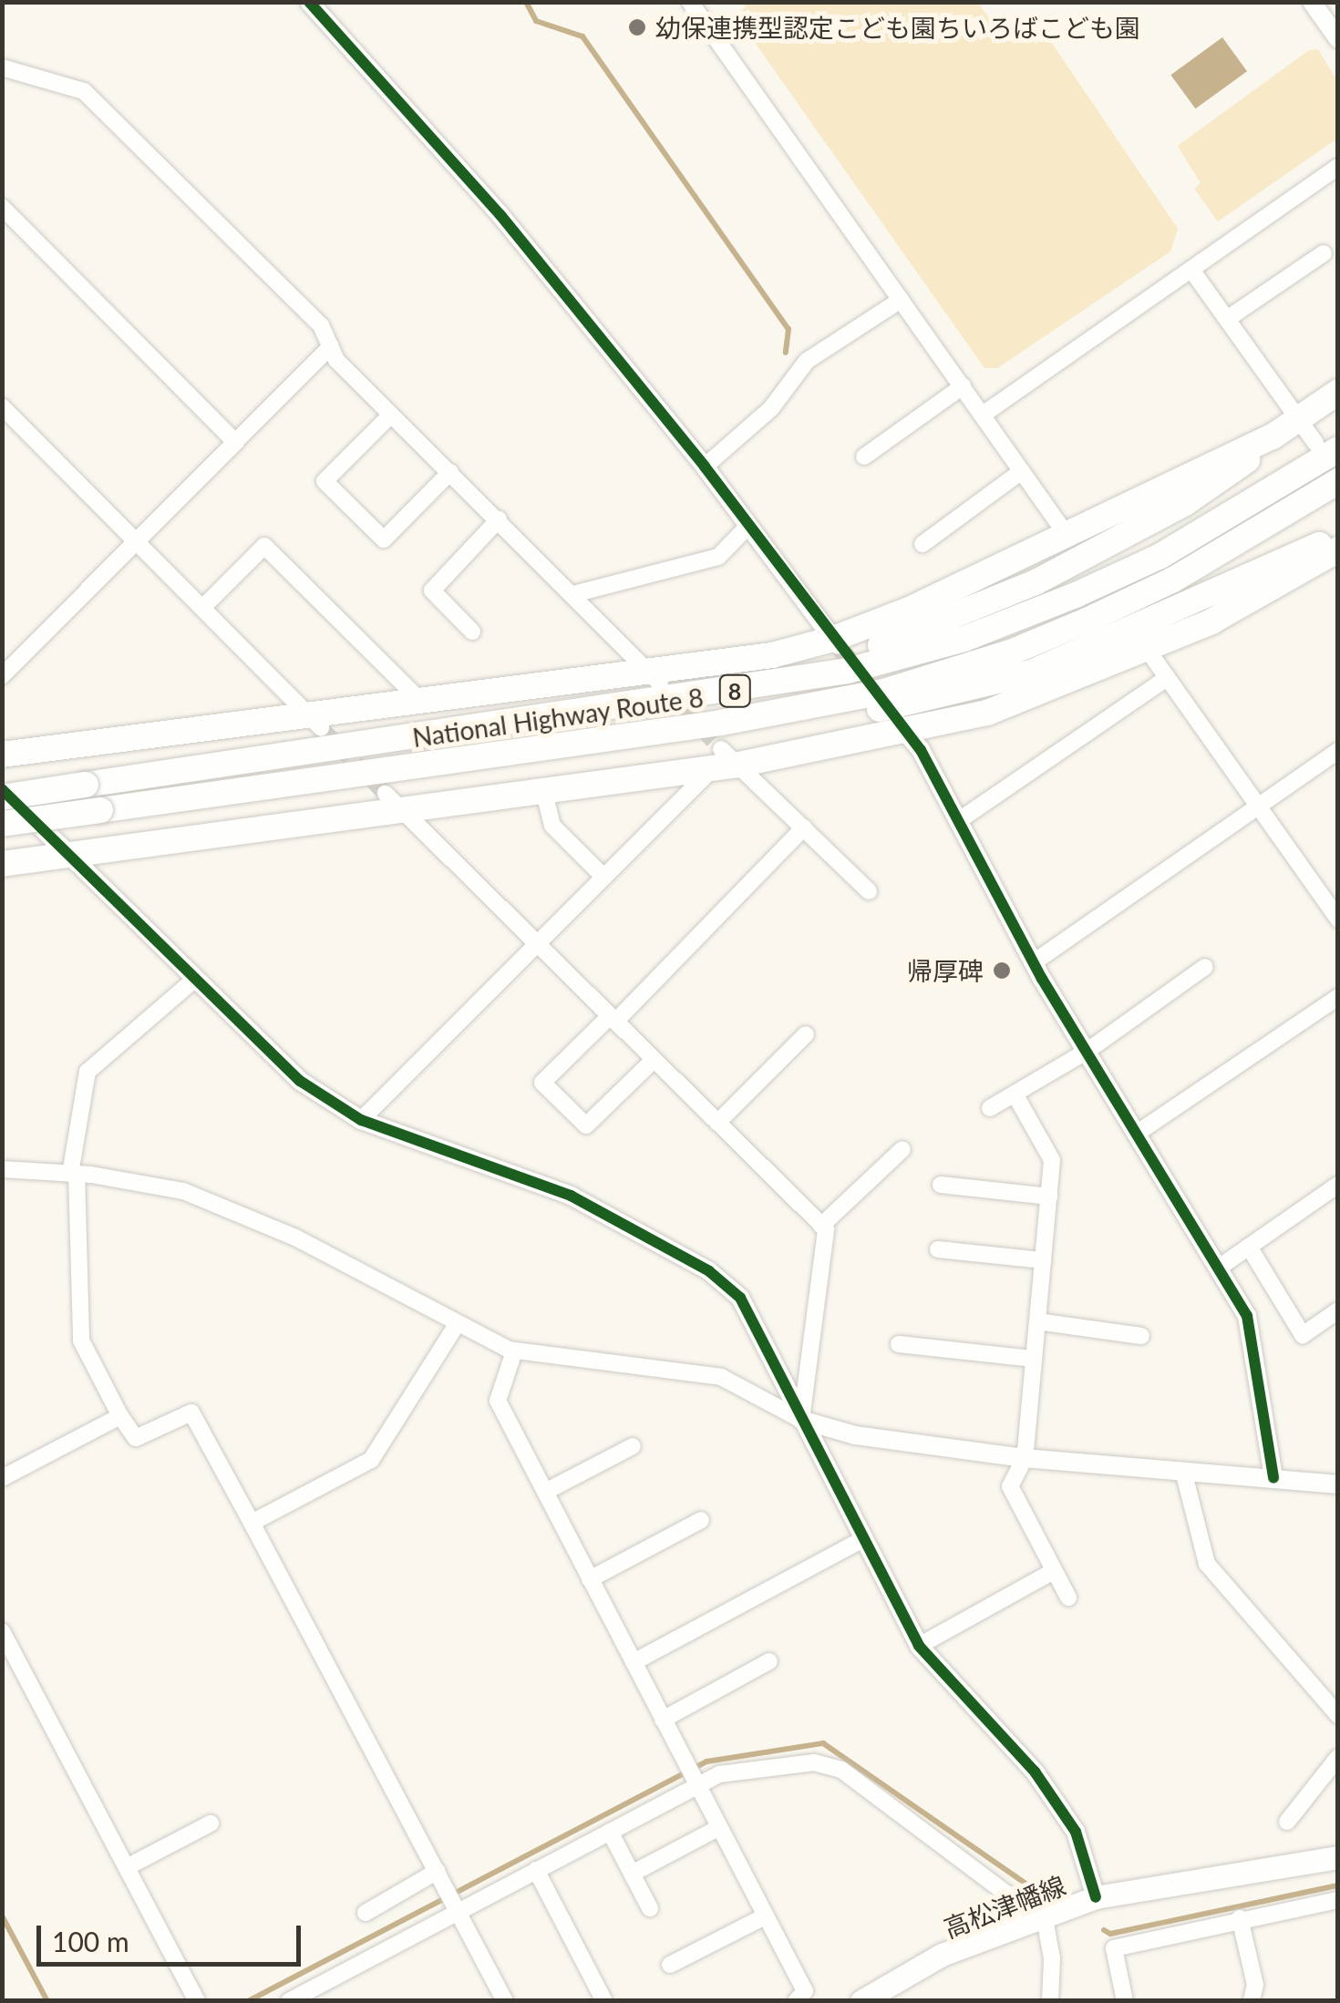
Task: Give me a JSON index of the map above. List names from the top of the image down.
{
  "streets": {
    "highway": ["8", "National Highway Route 8"],
    "main road": ["高松津幡線"]
  },
  "crossings": [
    ["8", "National Highway Route 8"]
  ],
  "places": ["幼保連携型認定こども園ちいろばこども園", "帰厚碑"],
  "scale_bar": "100 m"
}
